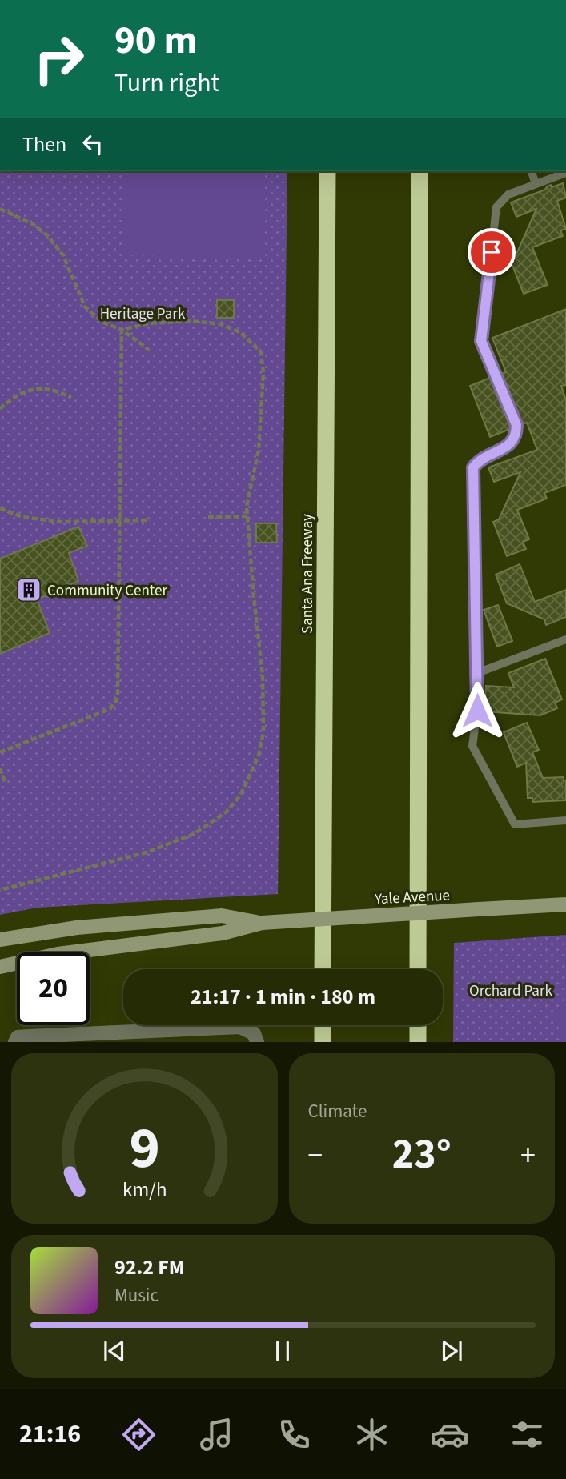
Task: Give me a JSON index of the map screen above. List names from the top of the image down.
{
  "streets": {
    "highway": ["Santa Ana Freeway"],
    "main road": ["Yale Avenue"]
  },
  "parks": ["Heritage Park", "Orchard Park"],
  "places": {
    "building": ["Community Center"]
  },
  "page": {
    "turn": ["90 m", "Turn right"],
    "then": "Then",
    "limit": "20",
    "trip": "21:17 · 1 min · 180 m",
    "tile": "Climate",
    "heat": ["−", "23°", "+"],
    "song": ["92.2 FM", "Music"],
    "tabs": "21:16",
    "gauge": ["9", "km/h"]
  }
}
